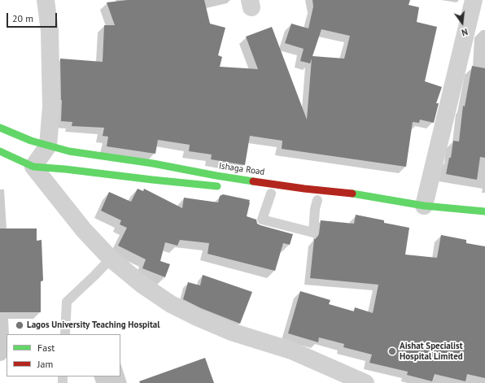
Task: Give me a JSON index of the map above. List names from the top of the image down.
{
  "streets": {
    "main road": ["Ishaga Road"]
  },
  "places": ["Lagos University Teaching Hospital", "Aishat Specialist Hospital Limited"],
  "legend": ["Fast", "Jam"],
  "scale_bar": "20 m",
  "north": "bottom"
}
